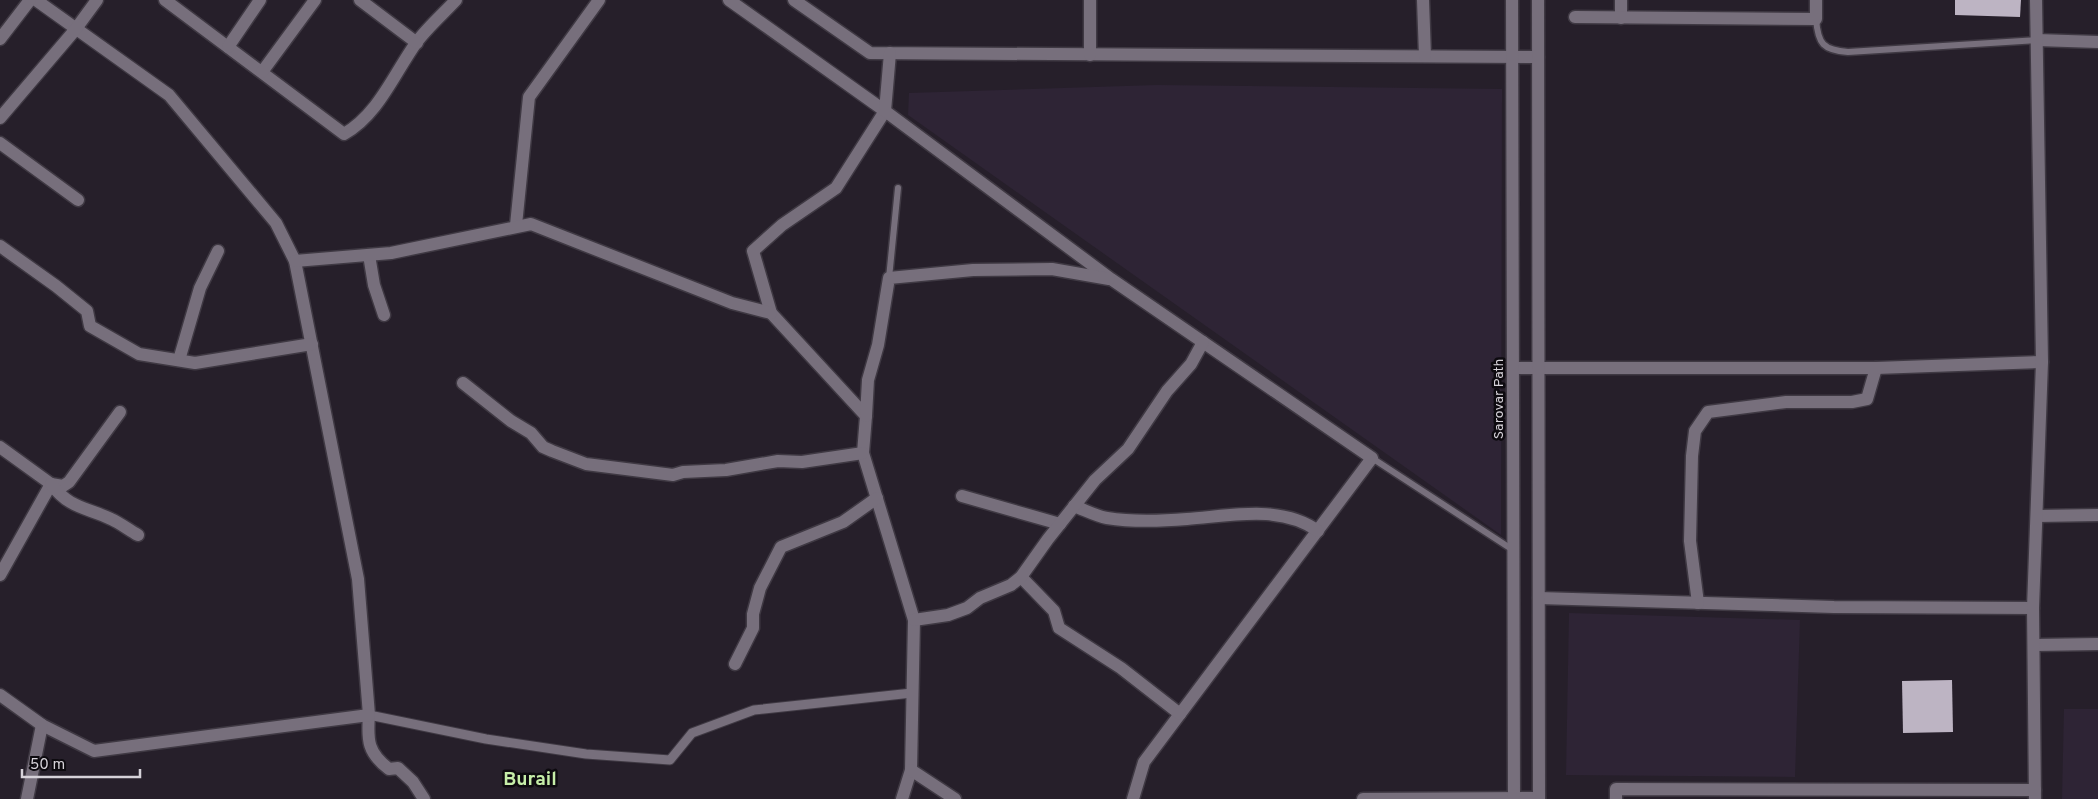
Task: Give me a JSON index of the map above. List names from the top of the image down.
{
  "streets": {
    "street": ["Sarovar Path"]
  },
  "districts": ["Burail"],
  "scale_bar": "50 m"
}
